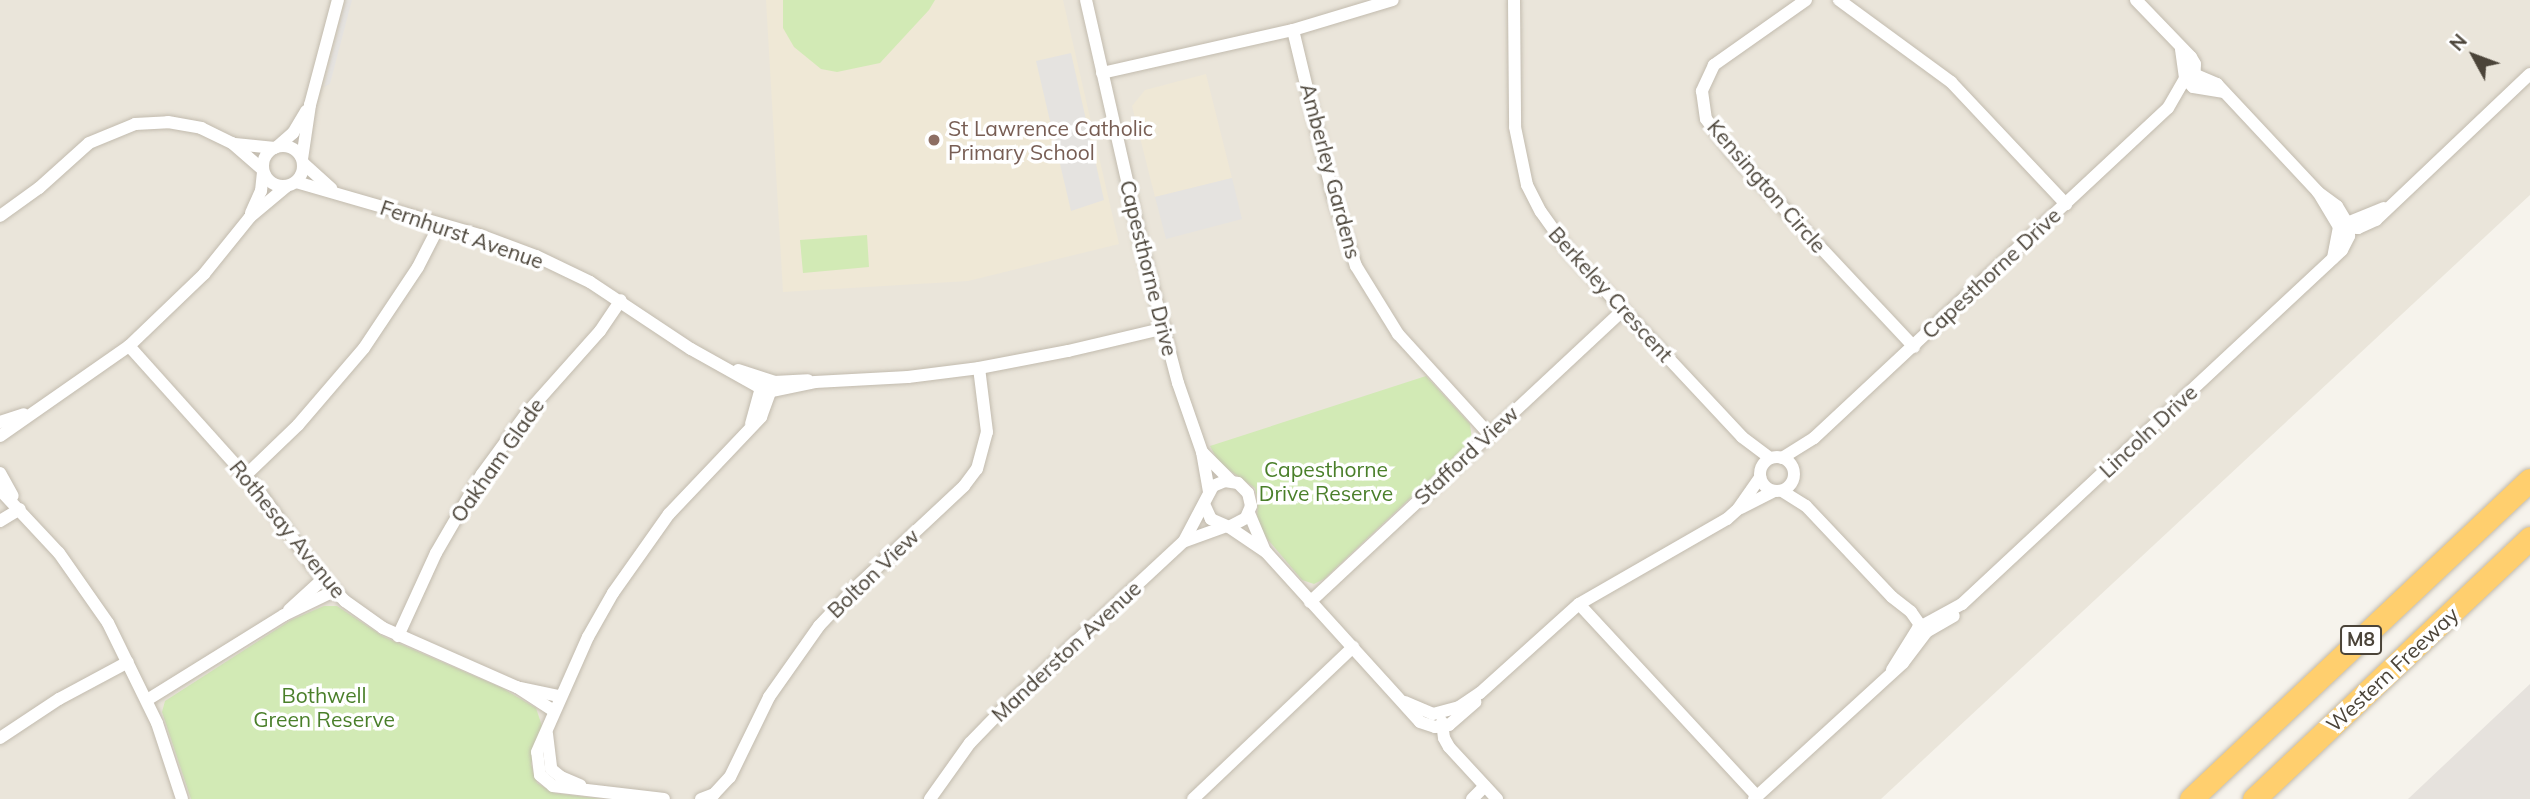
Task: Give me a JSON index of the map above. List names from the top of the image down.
{
  "streets": {
    "highway": ["M8", "Western Freeway"],
    "street": [
      "Amberley Gardens",
      "Kensington Circle",
      "Fernhurst Avenue",
      "Capesthorne Drive",
      "Berkeley Crescent",
      "Lincoln Drive",
      "Stafford View",
      "Oakham Glade",
      "Rothesay Avenue",
      "Bolton View",
      "Manderston Avenue"
    ]
  },
  "crossings": [
    ["Amberley Gardens", "Stafford View"],
    ["Kensington Circle", "Capesthorne Drive"],
    ["Fernhurst Avenue", "Oakham Glade"],
    ["Capesthorne Drive", "Berkeley Crescent"],
    ["Capesthorne Drive", "Manderston Avenue"],
    ["Berkeley Crescent", "Stafford View"],
    ["Oakham Glade", "Rothesay Avenue"]
  ],
  "parks": ["Capesthorne Drive Reserve", "Bothwell Green Reserve"],
  "places": ["St Lawrence Catholic Primary School"],
  "north": "top left"
}
